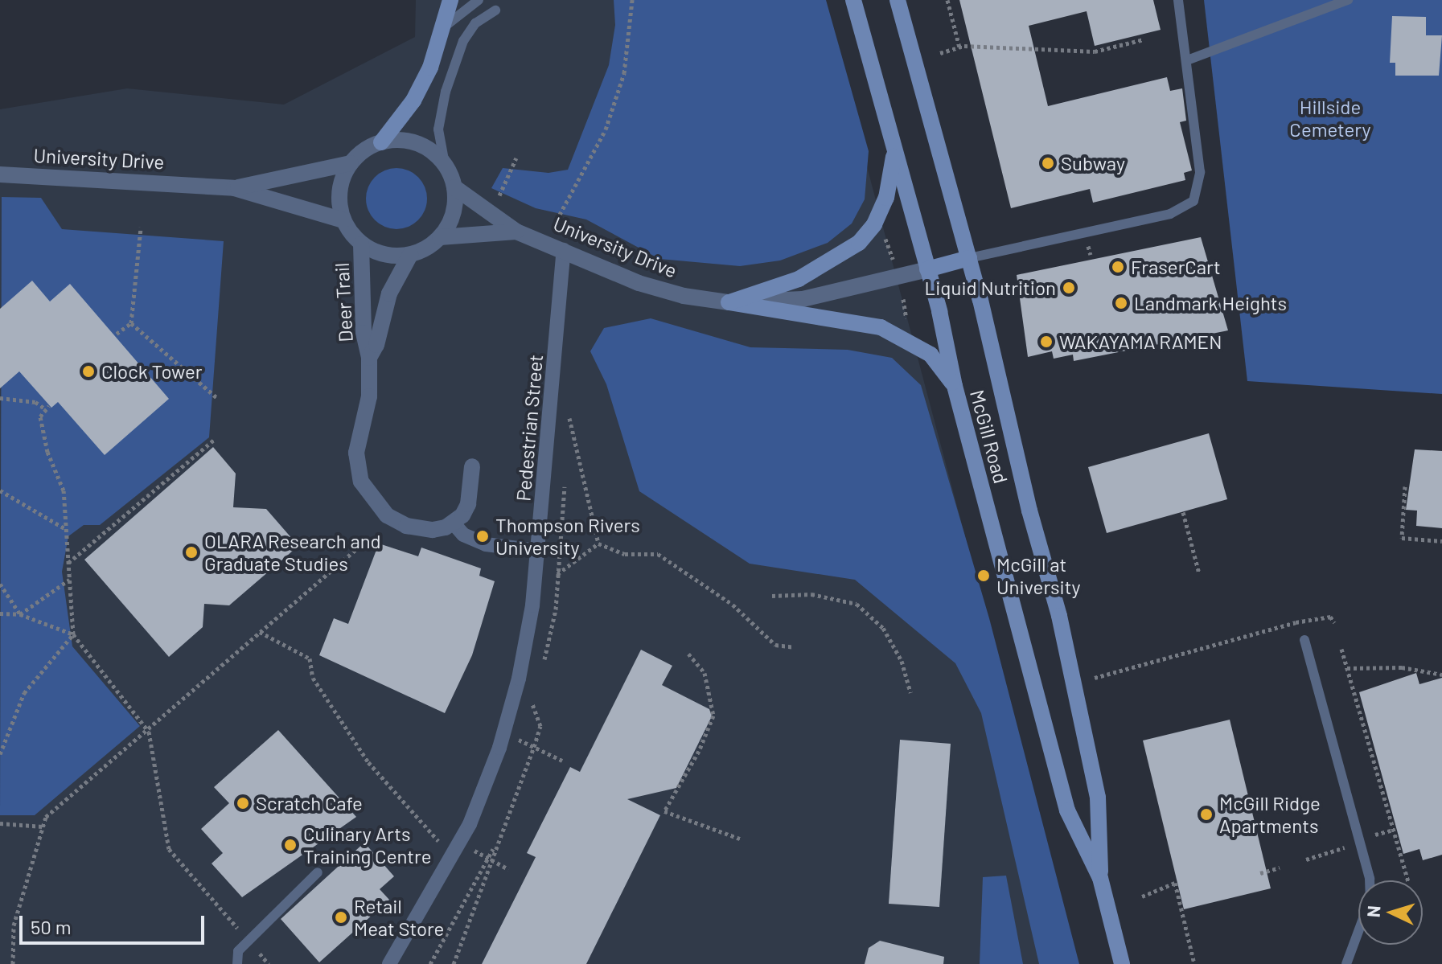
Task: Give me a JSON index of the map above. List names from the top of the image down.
{
  "streets": {
    "main road": ["McGill Road"],
    "street": ["University Drive", "Deer Trail", "Pedestrian Street"]
  },
  "crossings": [
    ["University Drive", "Deer Trail"],
    ["University Drive", "Pedestrian Street"],
    ["University Drive", "McGill Road"]
  ],
  "parks": ["Hillside Cemetery"],
  "places": [
    "Subway",
    "FraserCart",
    "Liquid Nutrition",
    "Landmark Heights",
    "WAKAYAMA RAMEN",
    "Clock Tower",
    "Thompson Rivers University",
    "OLARA Research and Graduate Studies",
    "McGill at University",
    "Scratch Cafe",
    "McGill Ridge Apartments",
    "Culinary Arts Training Centre",
    "Retail Meat Store"
  ],
  "scale_bar": "50 m",
  "north": "left"
}
